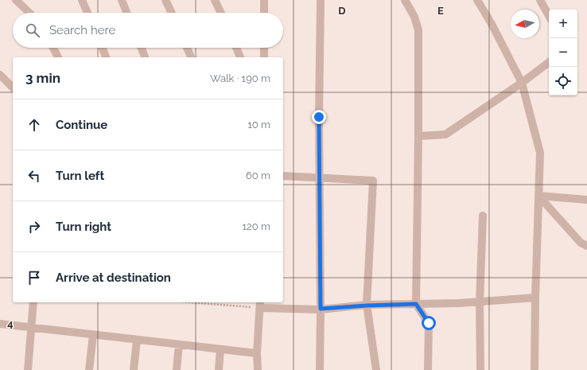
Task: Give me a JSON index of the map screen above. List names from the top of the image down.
{
  "north": "left",
  "page": {
    "map_buttons": ["+", "−"],
    "search": "Search here",
    "heading": ["3 min", "Walk · 190 m"],
    "list": [
      ["Continue", "10 m"],
      ["Turn left", "60 m"],
      ["Turn right", "120 m"],
      "Arrive at destination"
    ]
  },
  "grid": {
    "columns": ["D", "E"],
    "rows": ["4"]
  }
}
